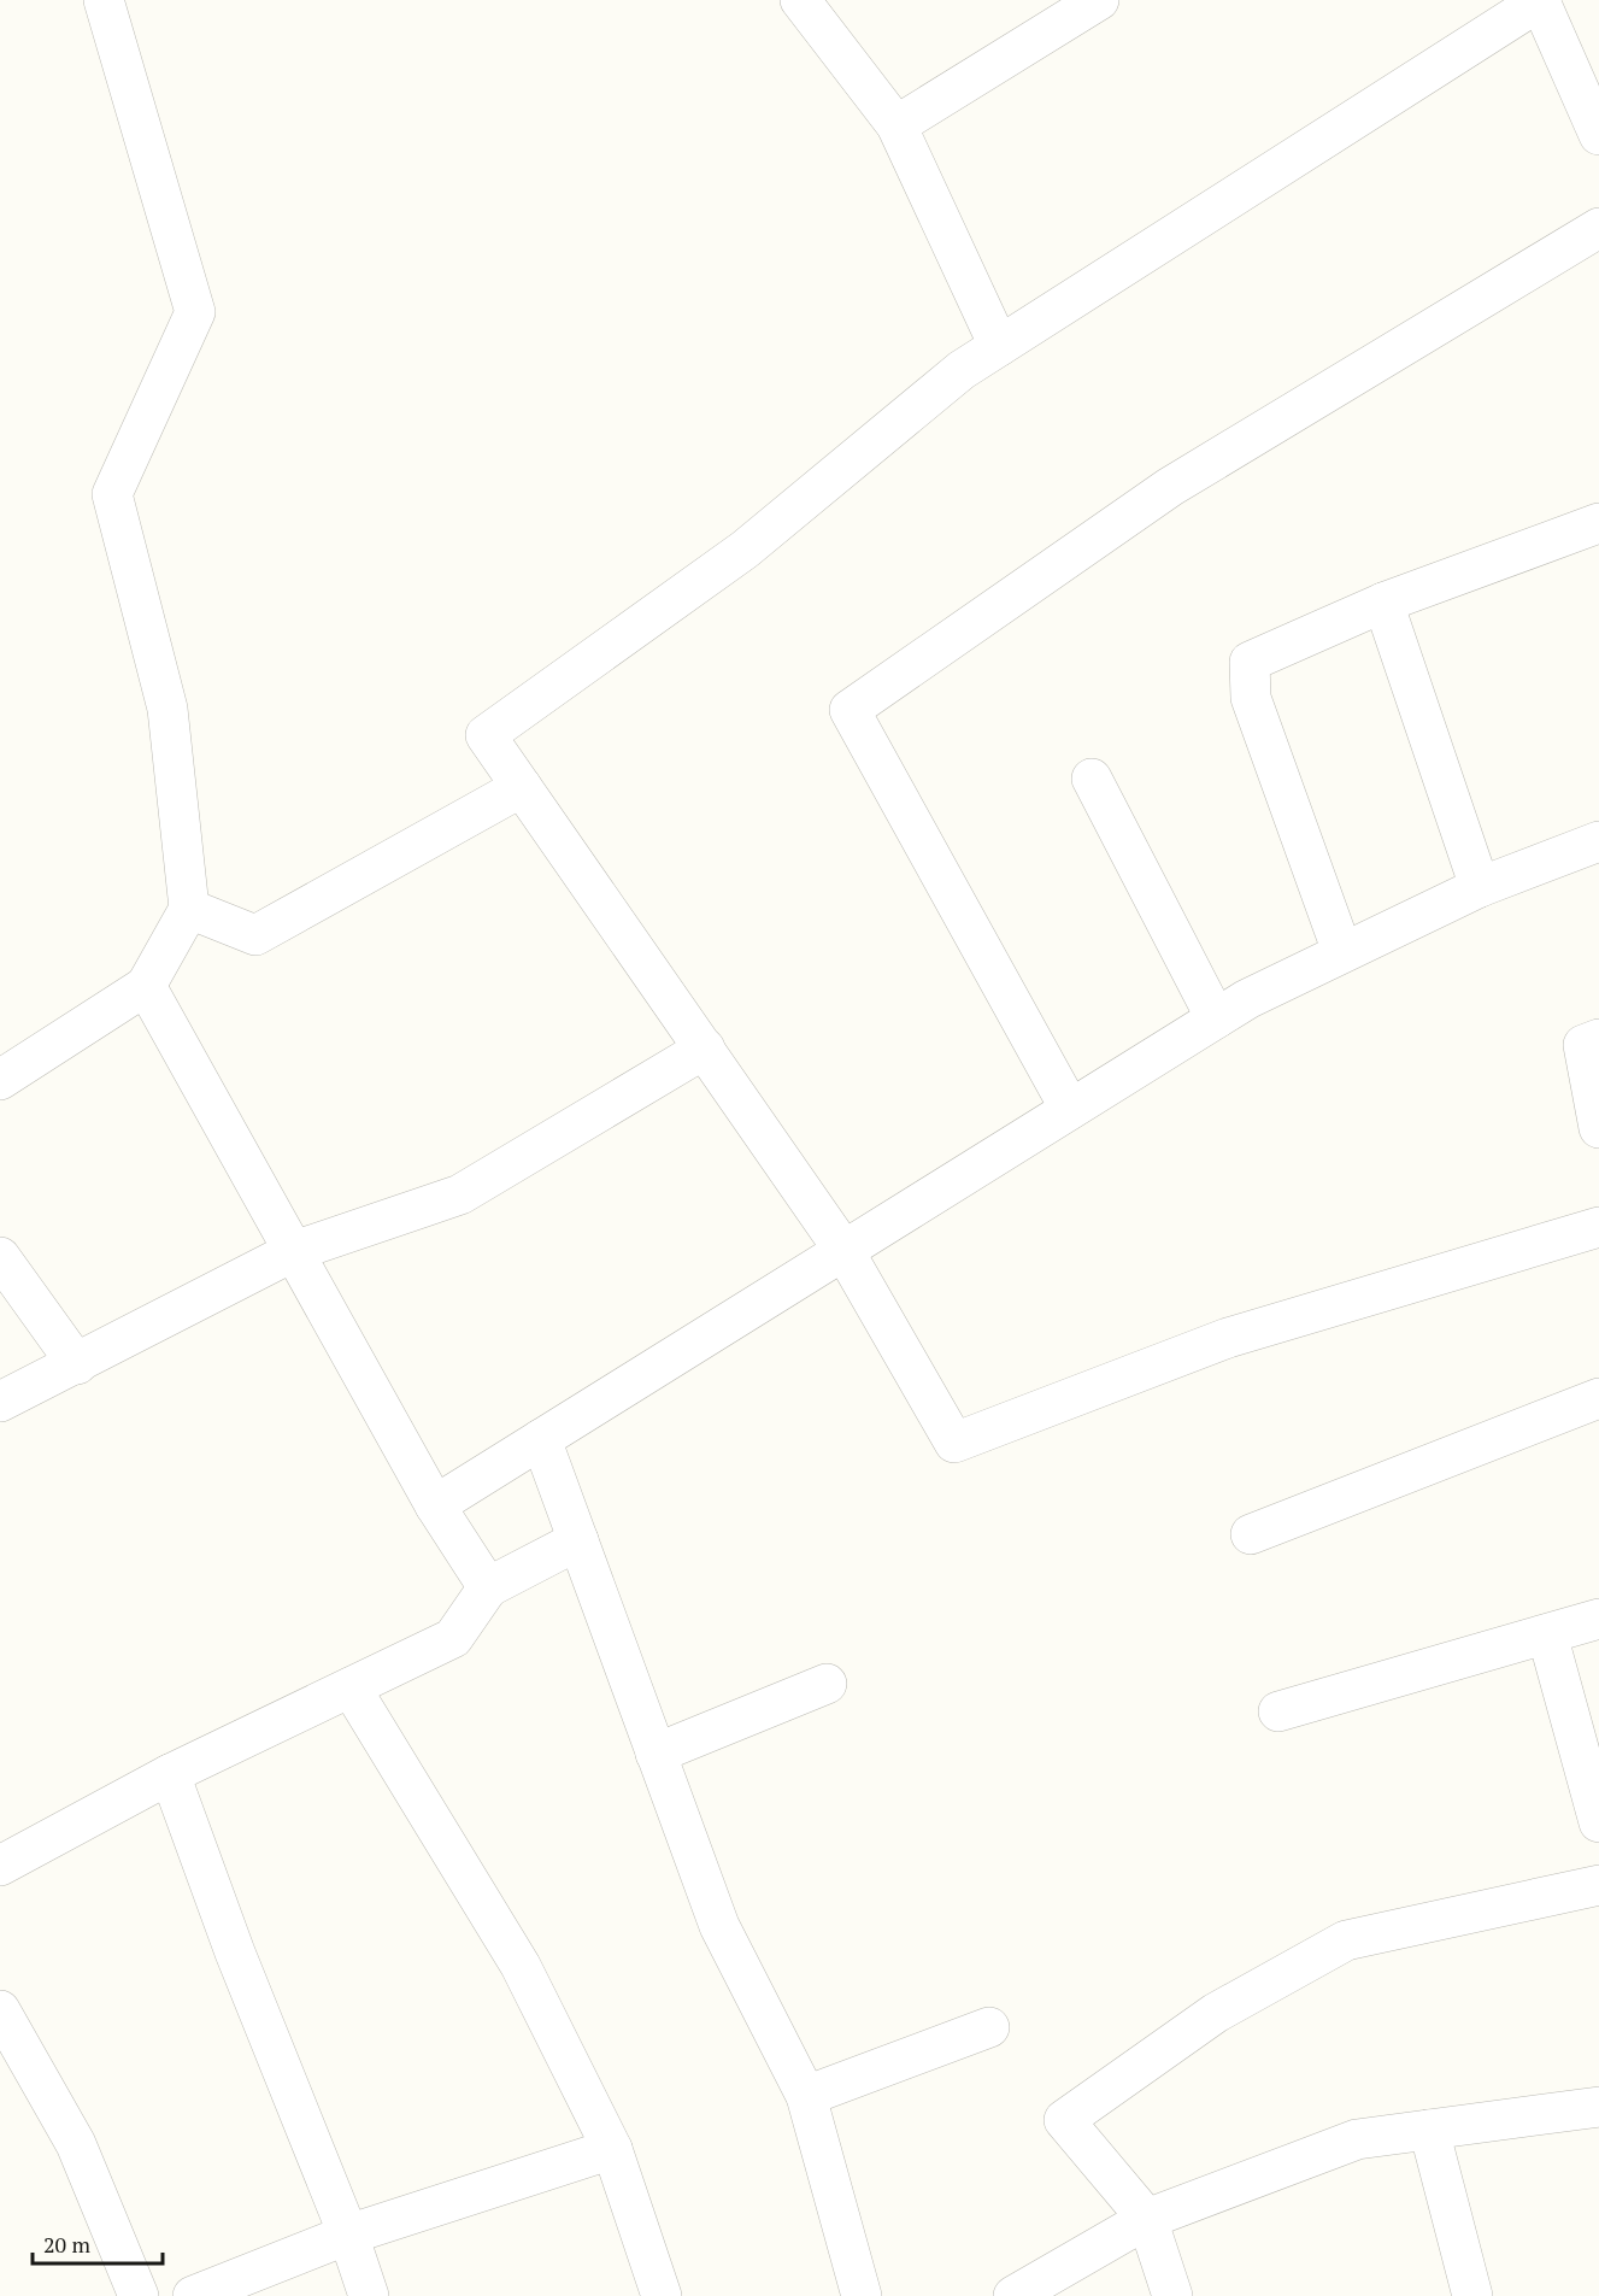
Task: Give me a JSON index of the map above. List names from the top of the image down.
{
  "scale_bar": "20 m"
}
